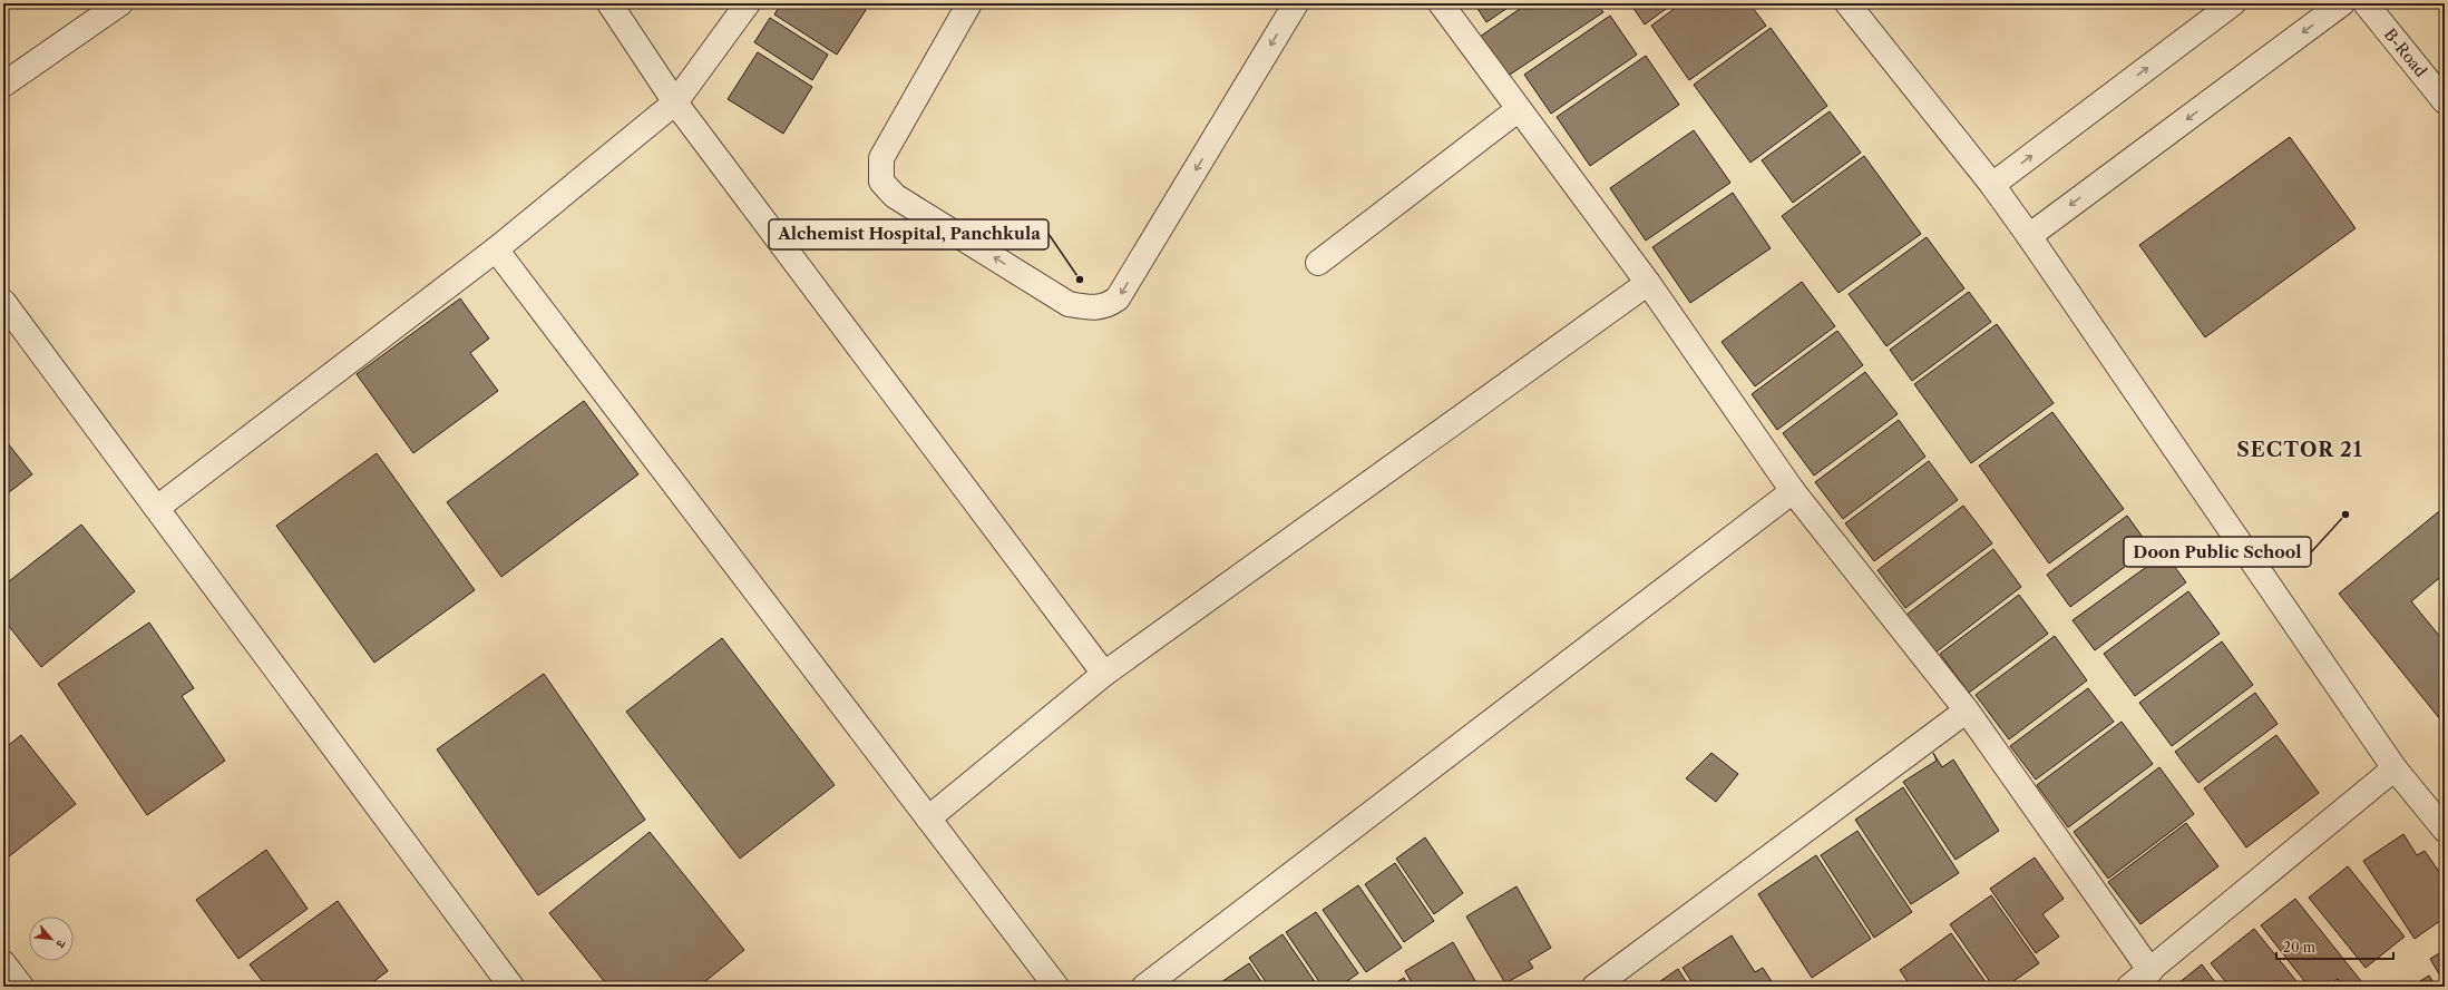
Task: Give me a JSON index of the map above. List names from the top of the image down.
{
  "streets": {
    "street": ["B-Road"]
  },
  "districts": ["SECTOR 21"],
  "places": ["Alchemist Hospital, Panchkula", "Doon Public School"],
  "scale_bar": "20 m",
  "north": "bottom right"
}
